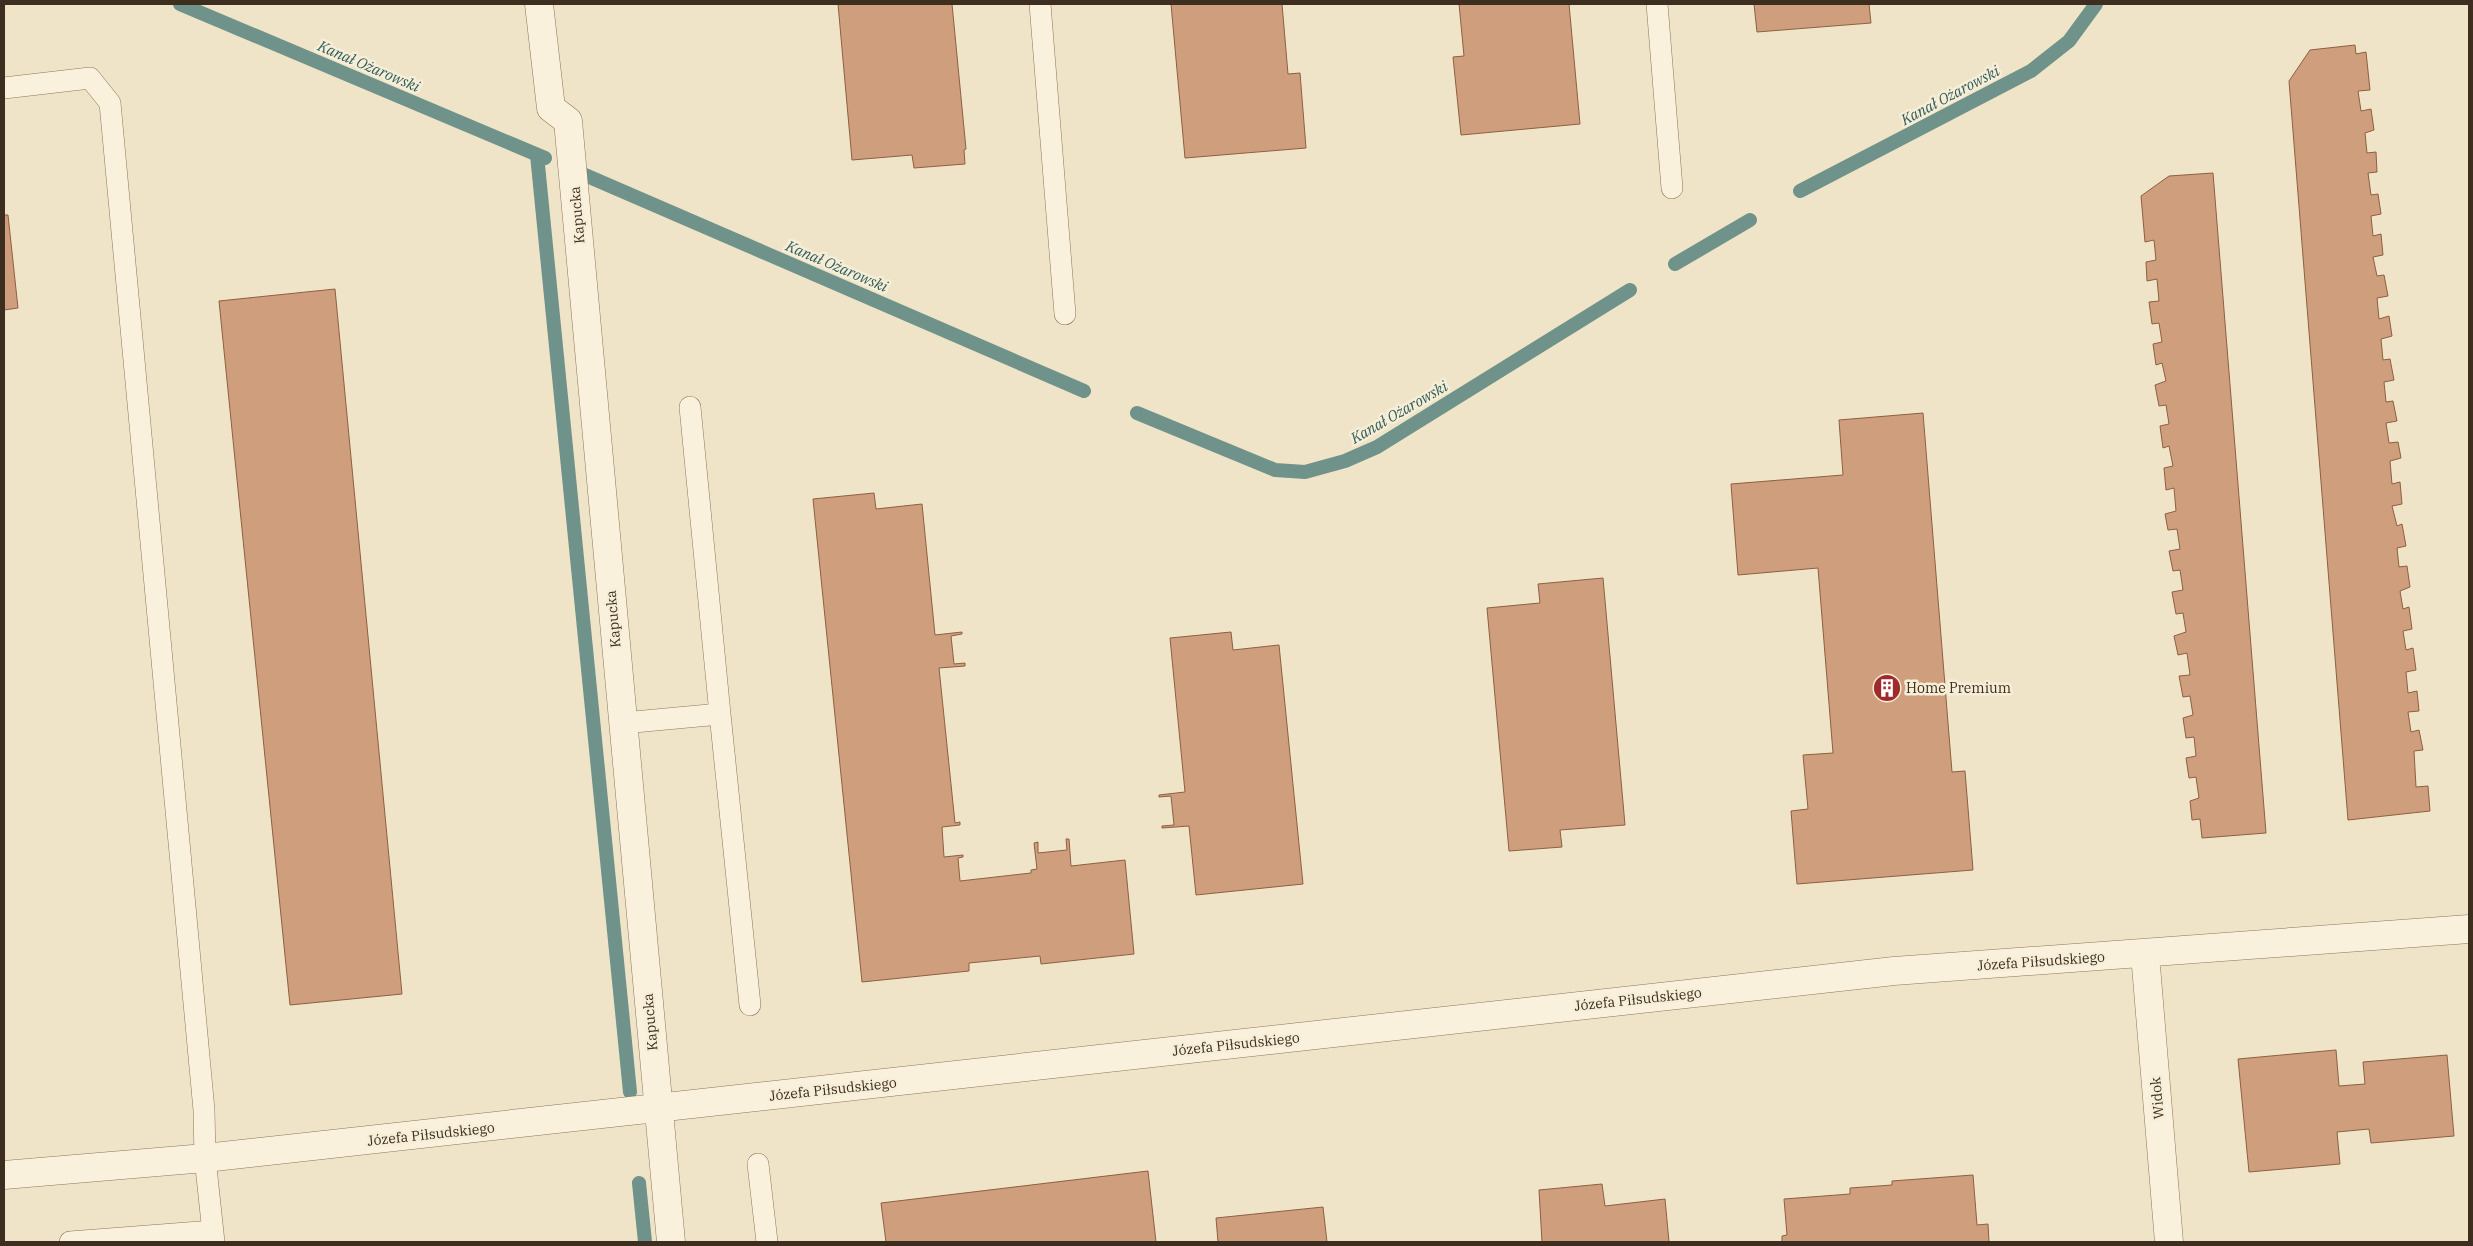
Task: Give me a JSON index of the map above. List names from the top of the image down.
{
  "streets": {
    "street": ["Kapucka", "Józefa Piłsudskiego", "Widok"]
  },
  "crossings": [
    ["Kapucka", "Józefa Piłsudskiego"],
    ["Józefa Piłsudskiego", "Widok"]
  ],
  "water": ["Kanał Ożarowski"],
  "places": {
    "building": ["Home Premium"]
  }
}
